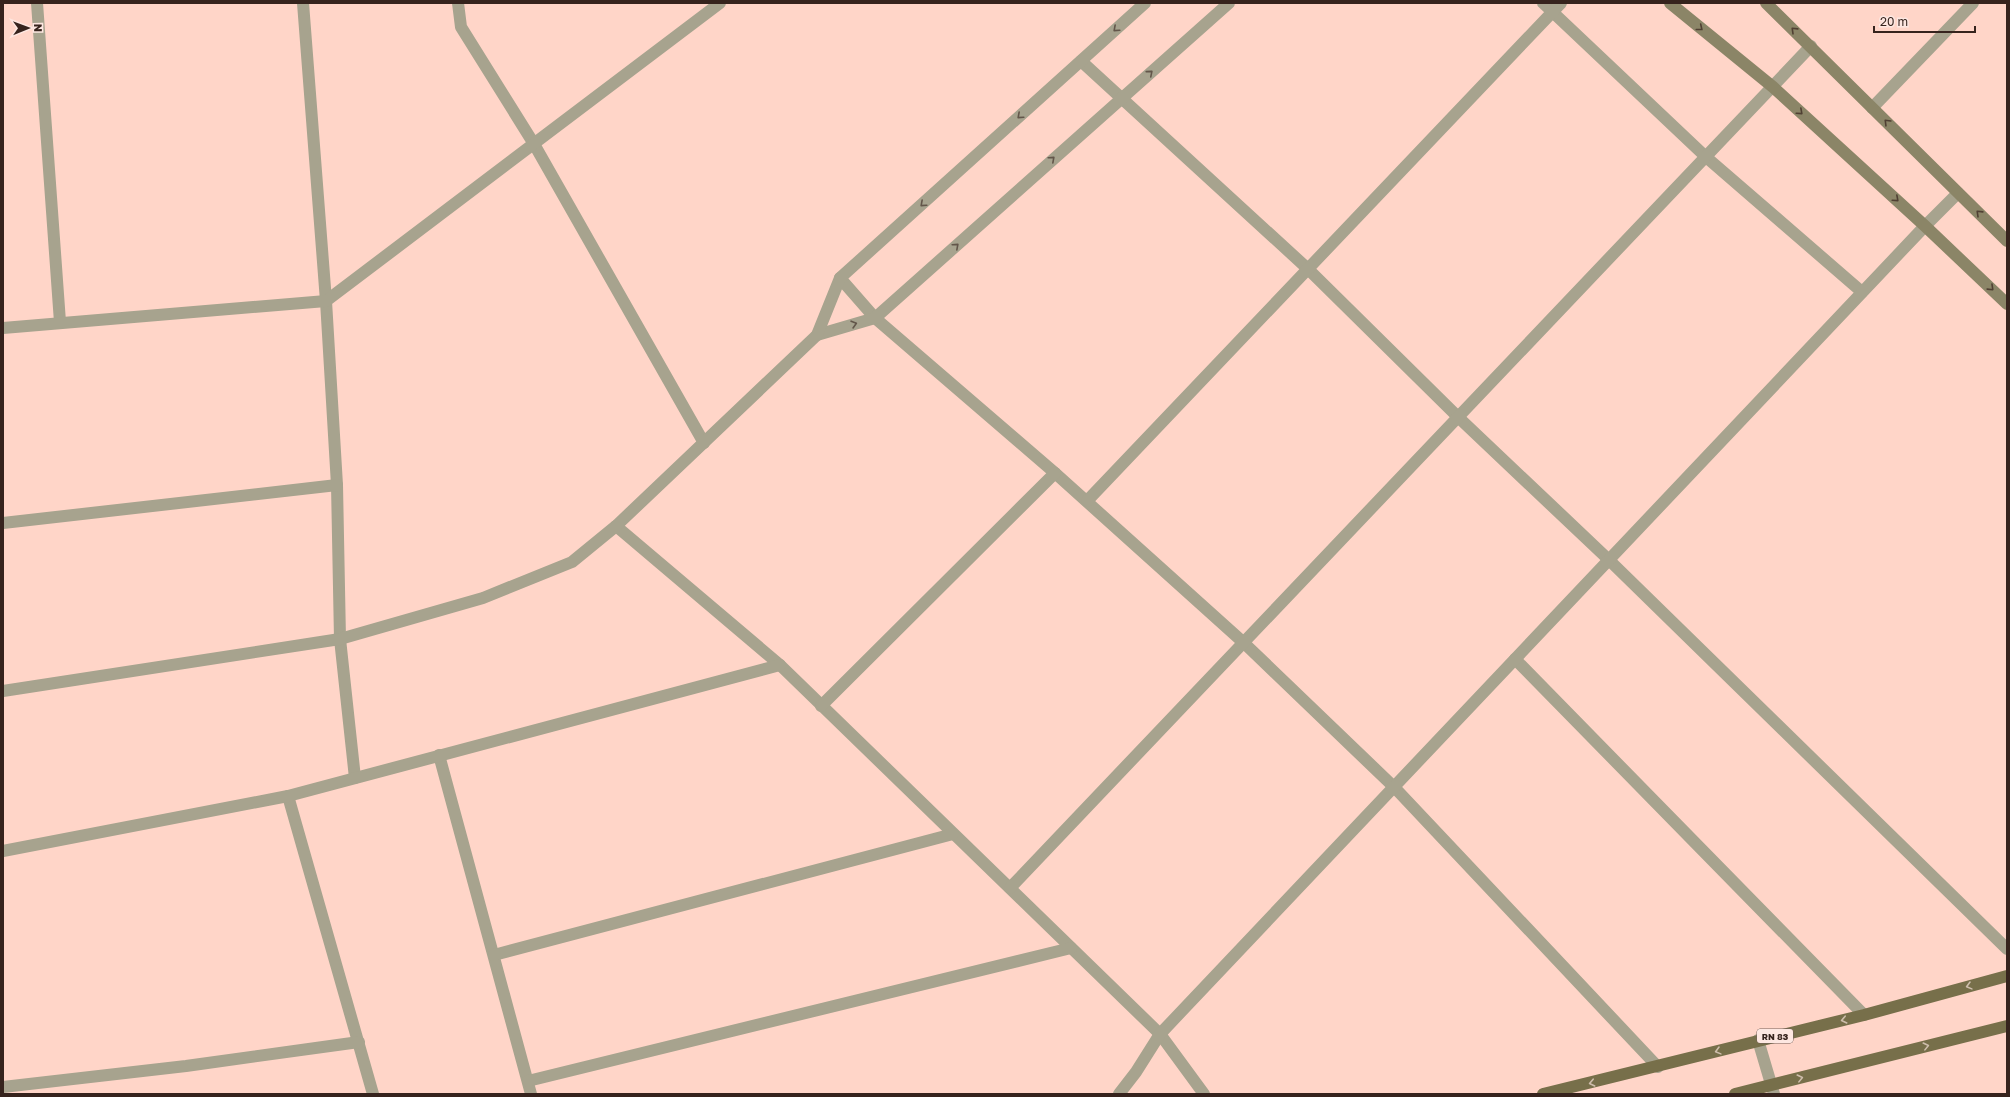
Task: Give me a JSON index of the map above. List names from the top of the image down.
{
  "streets": {
    "main road": ["RN 83"]
  },
  "scale_bar": "20 m",
  "north": "right"
}
